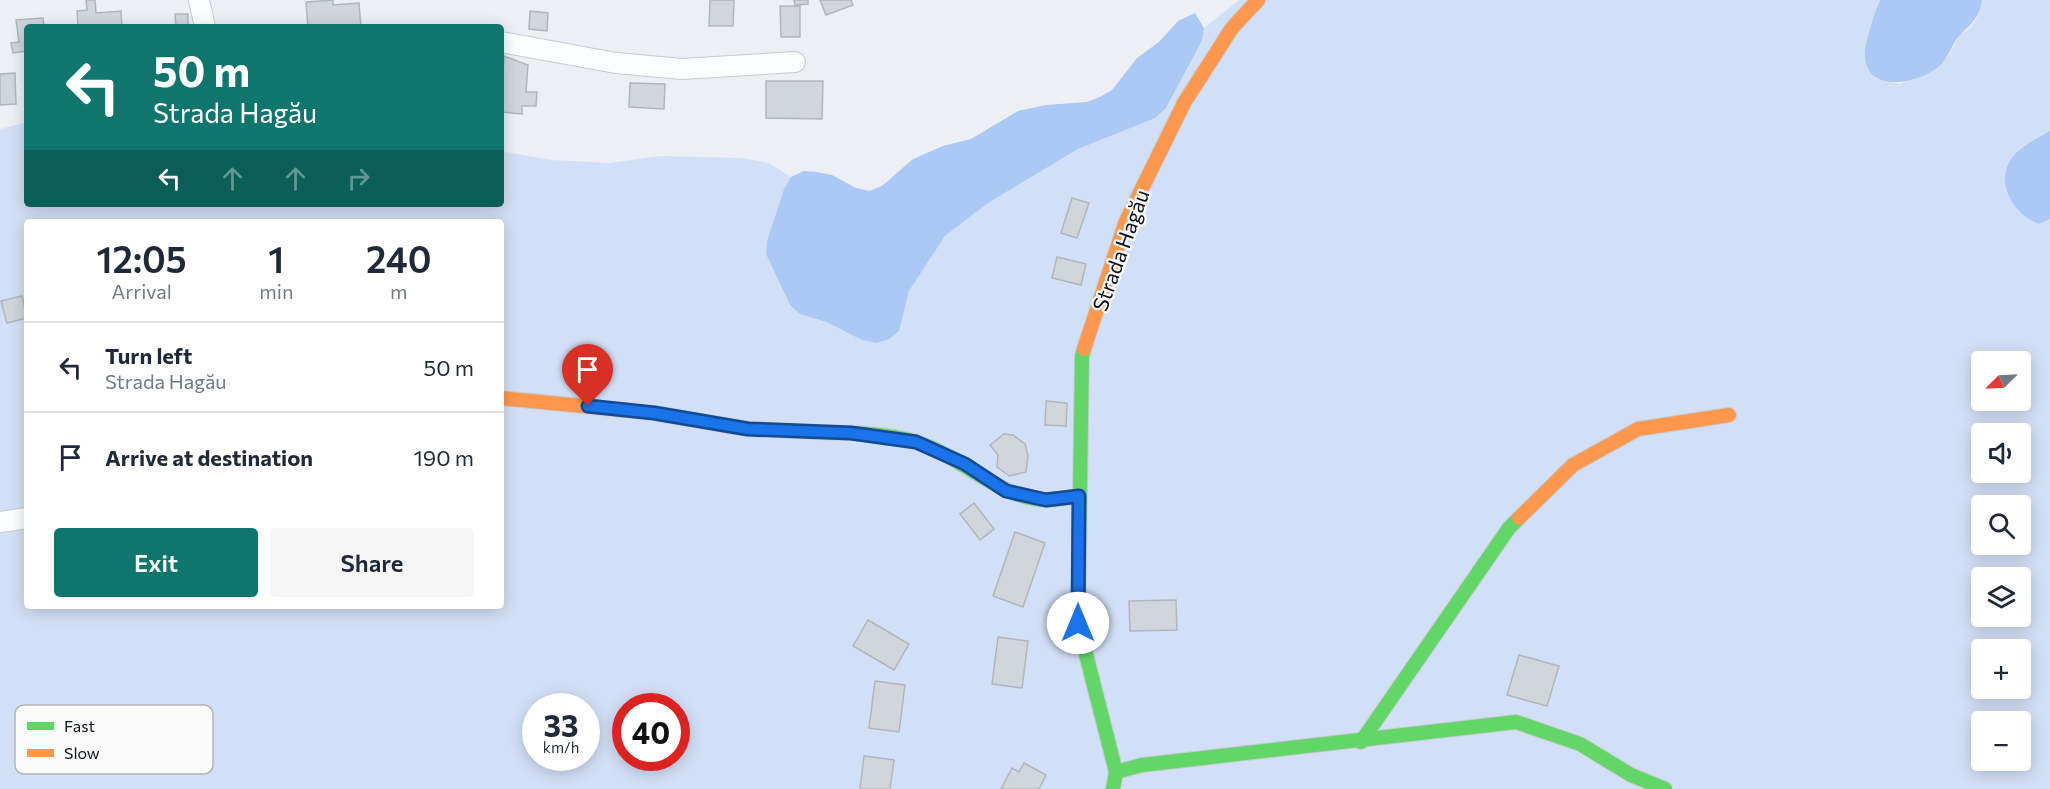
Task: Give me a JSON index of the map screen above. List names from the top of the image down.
{
  "streets": {
    "street": ["Strada Hagău"]
  },
  "legend": ["Fast", "Slow"],
  "north": "bottom left",
  "page": {
    "turn": ["50 m", "Strada Hagău"],
    "eta": [
      "12:05",
      "Arrival",
      "1",
      "min",
      "240",
      "m"
    ],
    "list": [
      {
        "name": "Turn left",
        "note": "Strada Hagău",
        "value": "50 m"
      },
      {
        "name": "Arrive at destination",
        "value": "190 m"
      }
    ],
    "map_buttons": ["+", "−"],
    "buttons": ["Exit", "Share"],
    "speed": "33 km/h",
    "limit": "40"
  }
}
